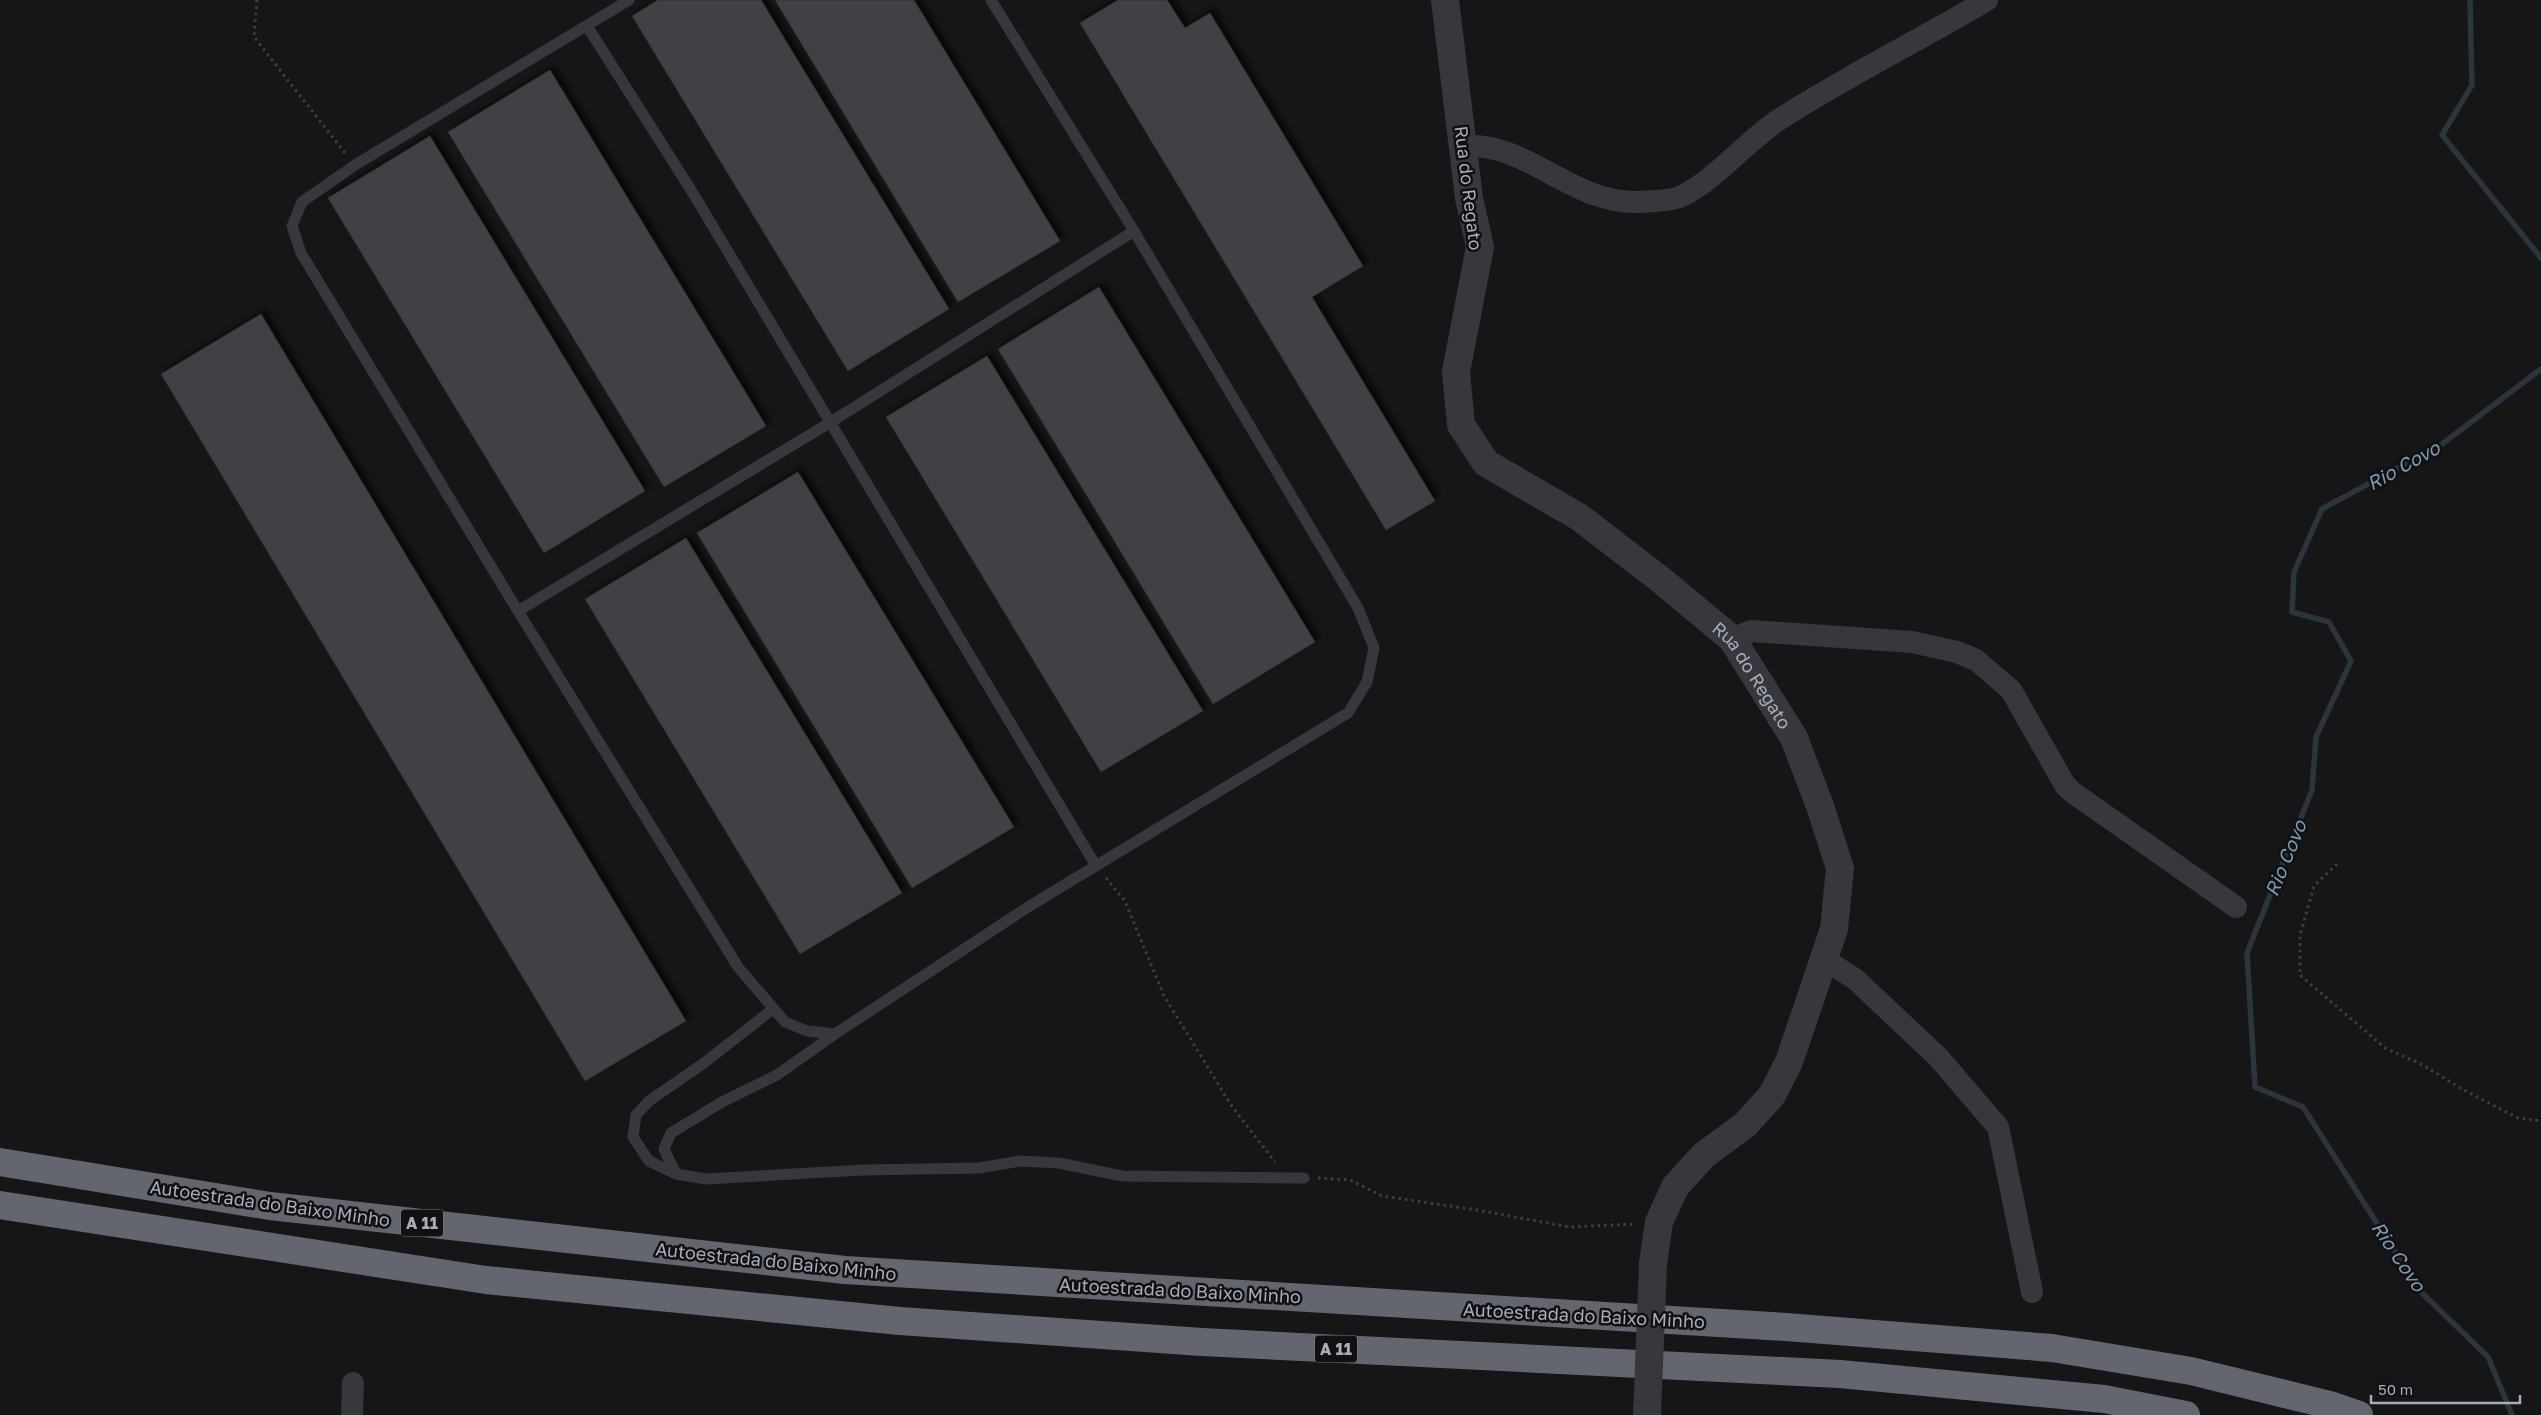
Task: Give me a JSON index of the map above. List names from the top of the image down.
{
  "streets": {
    "highway": ["Autoestrada do Baixo Minho", "A 11"],
    "street": ["Rua do Regato"]
  },
  "water": ["Rio Covo"],
  "scale_bar": "50 m"
}
